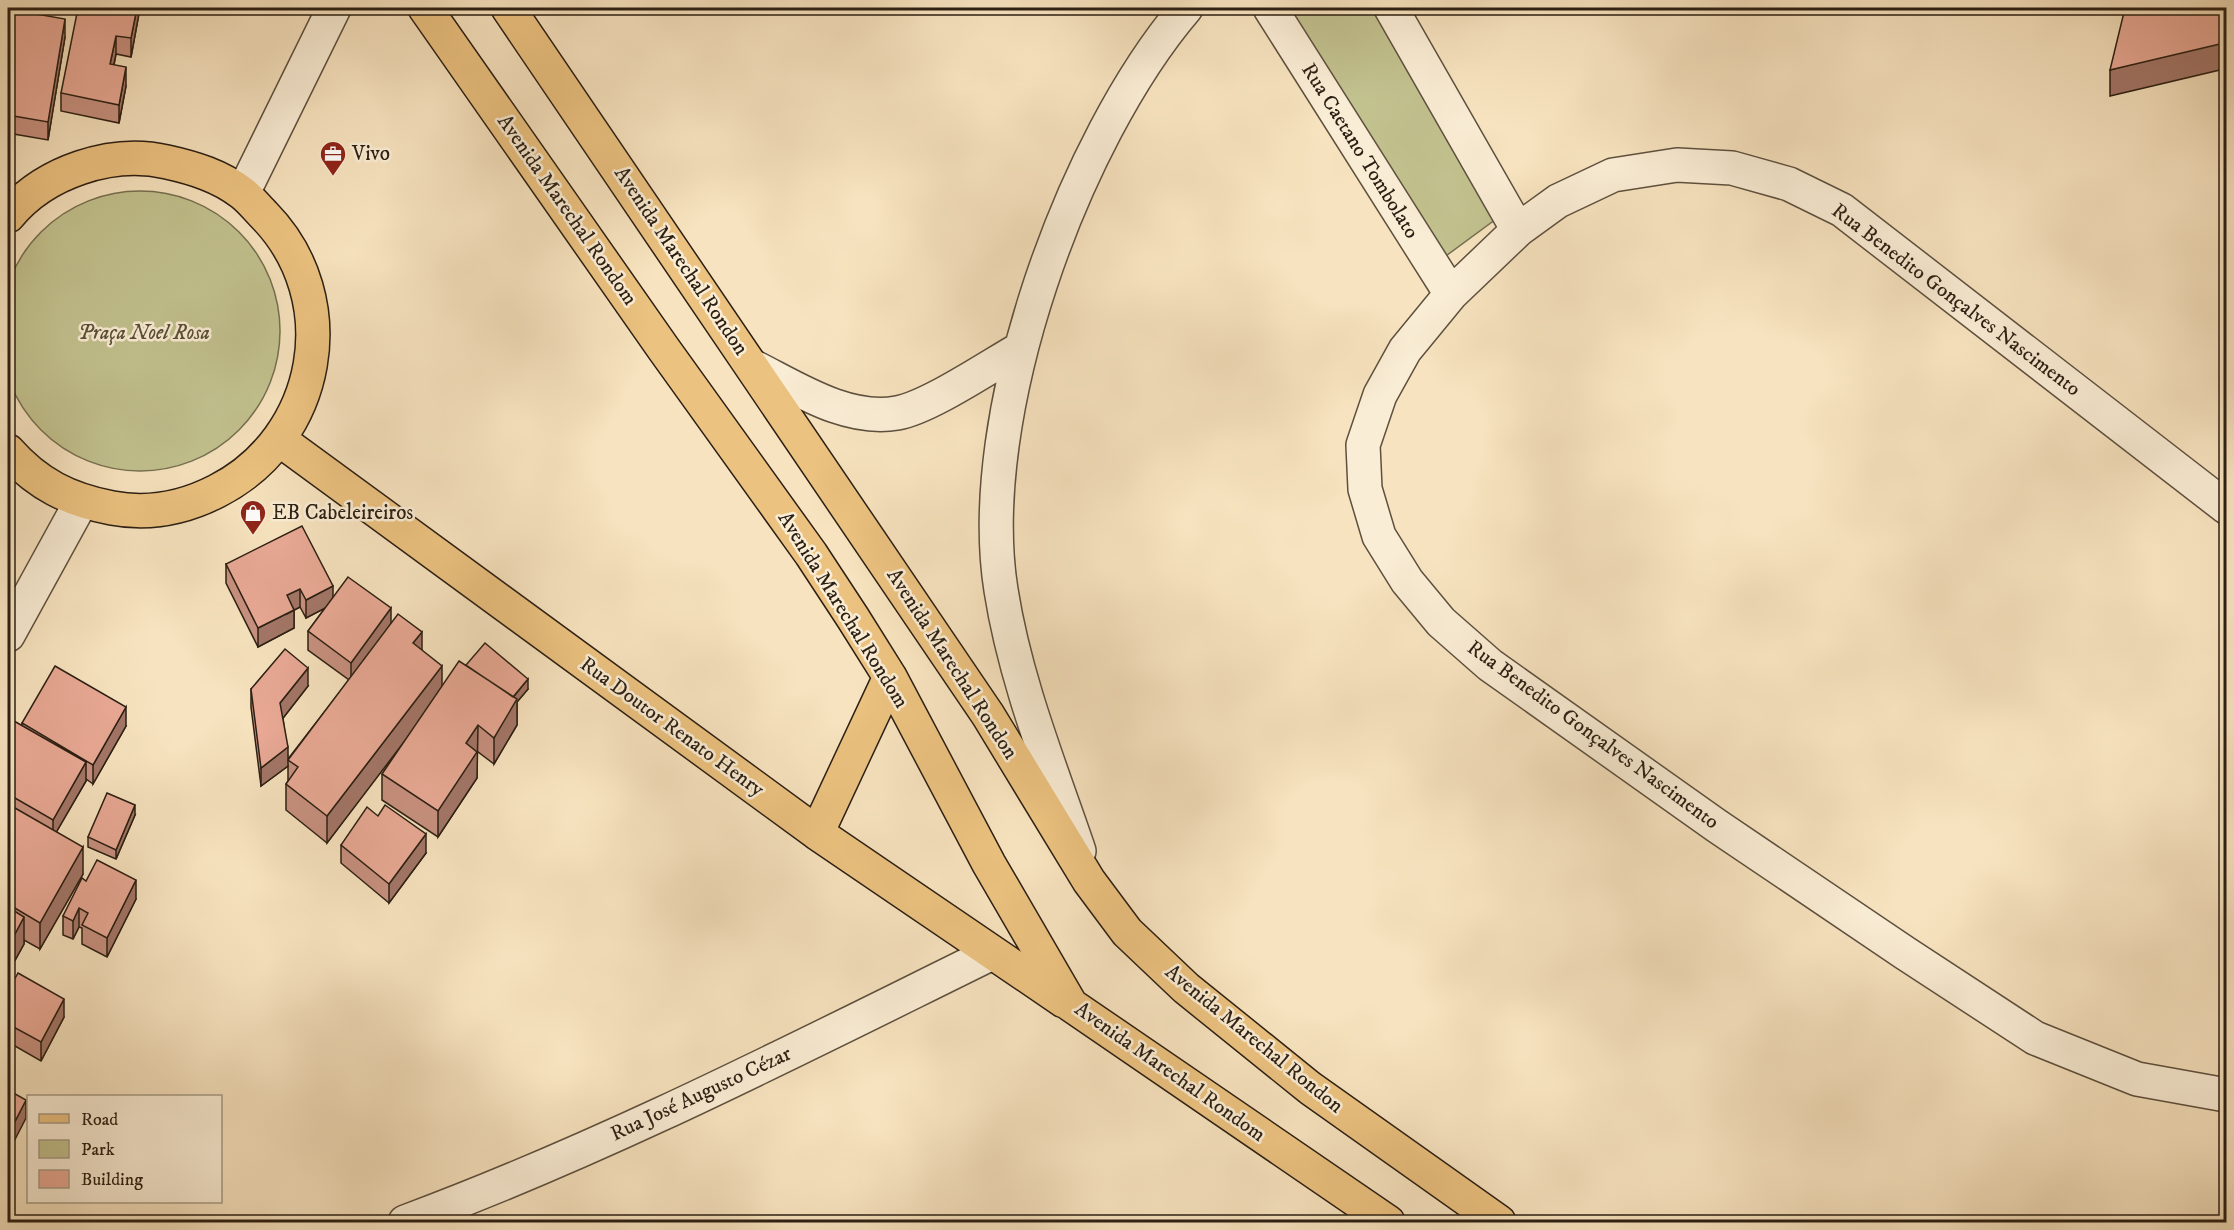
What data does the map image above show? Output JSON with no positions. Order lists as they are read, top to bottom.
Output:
{
  "streets": {
    "main road": ["Avenida Marechal Rondom", "Avenida Marechal Rondon", "Rua Doutor Renato Henry"],
    "street": ["Rua Caetano Tombolato", "Rua Benedito Gonçalves Nascimento", "Rua José Augusto Cézar"]
  },
  "crossings": [
    ["Rua Caetano Tombolato", "Rua Benedito Gonçalves Nascimento"],
    ["Avenida Marechal Rondom", "Rua Doutor Renato Henry"],
    ["Rua Doutor Renato Henry", "Rua José Augusto Cézar"]
  ],
  "parks": ["Praça Noel Rosa"],
  "places": {
    "office": ["Vivo"],
    "shop": ["EB Cabeleireiros"]
  },
  "legend": ["Road", "Park", "Building"]
}
